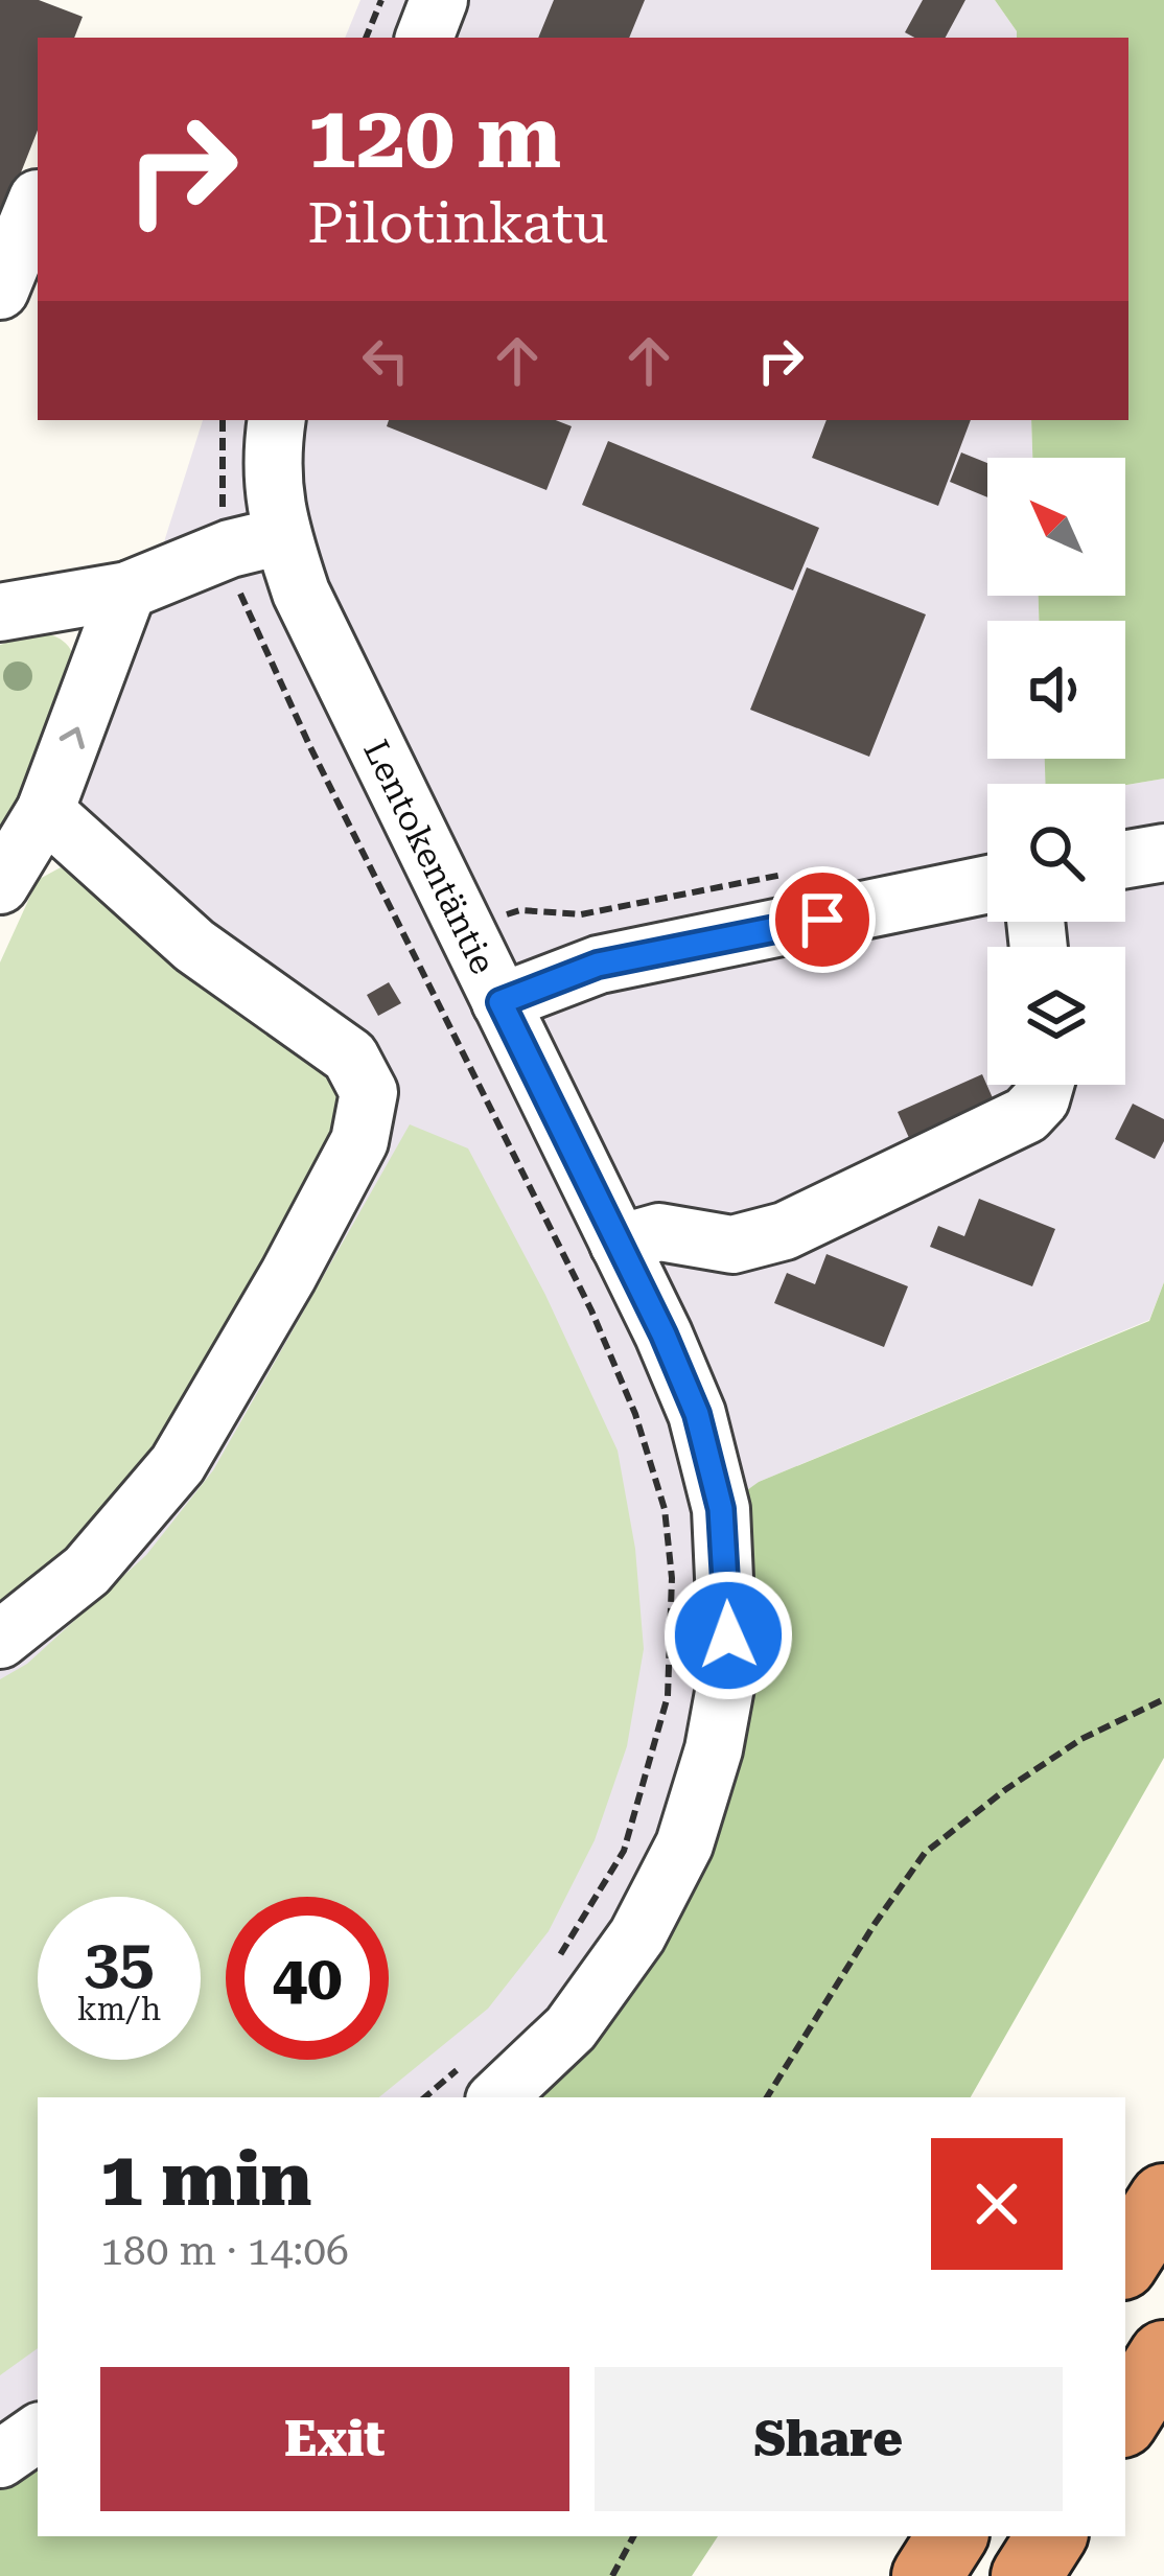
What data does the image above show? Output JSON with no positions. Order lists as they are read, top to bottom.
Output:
{
  "streets": {
    "street": ["Lentokentäntie"]
  },
  "north": "top left",
  "page": {
    "turn": ["120 m", "Pilotinkatu"],
    "speed": "35 km/h",
    "limit": "40",
    "heading": ["1 min", "180 m · 14:06"],
    "buttons": ["Exit", "Share"]
  }
}
